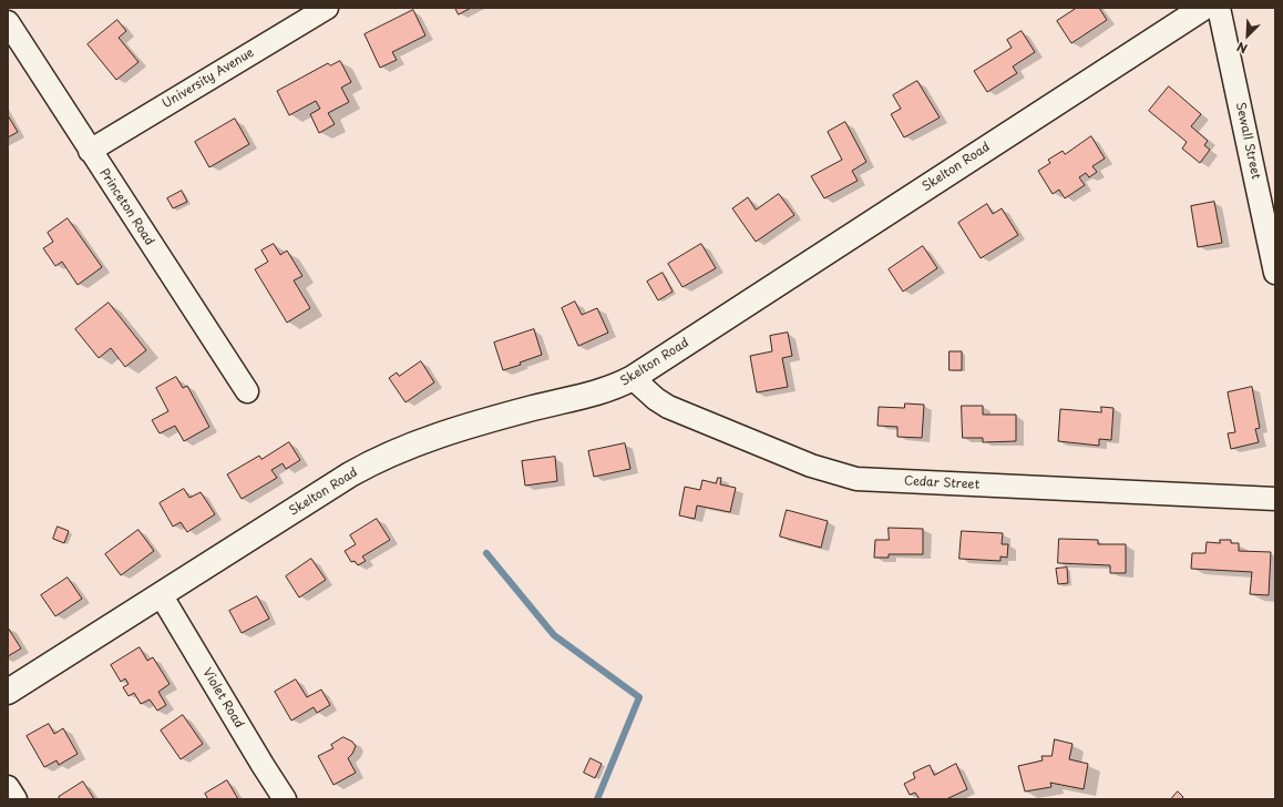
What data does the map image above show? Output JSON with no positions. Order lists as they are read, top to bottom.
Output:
{
  "streets": {
    "street": [
      "University Avenue",
      "Sewall Street",
      "Skelton Road",
      "Princeton Road",
      "Cedar Street",
      "Violet Road"
    ]
  },
  "crossings": [
    ["University Avenue", "Princeton Road"],
    ["Skelton Road", "Cedar Street"],
    ["Skelton Road", "Violet Road"]
  ],
  "north": "bottom left"
}
